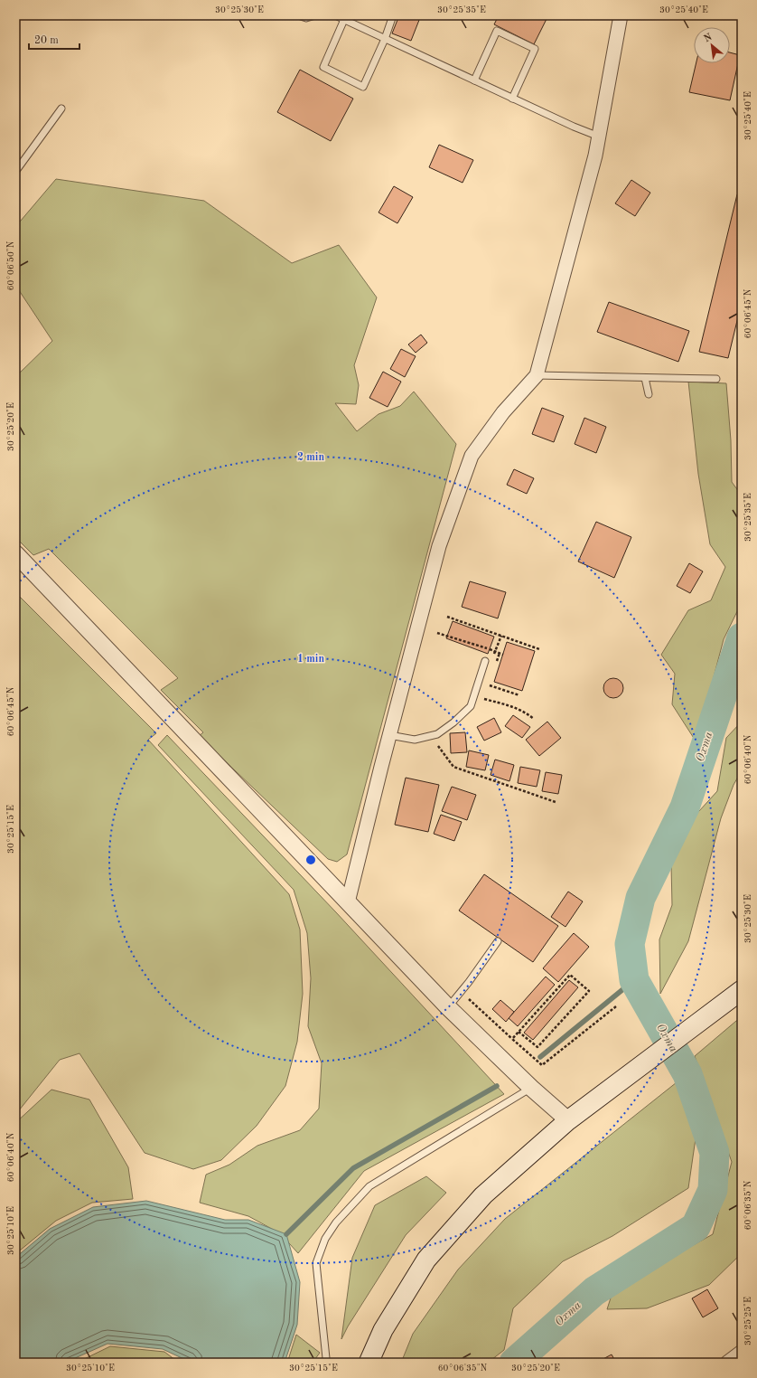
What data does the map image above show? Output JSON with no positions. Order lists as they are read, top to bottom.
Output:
{
  "water": ["Охта"],
  "scale_bar": "20 m",
  "north": "top left",
  "coordinates": [
    "30°25'30\"E",
    "30°25'35\"E",
    "30°25'40\"E",
    "60°06'50\"N",
    "60°06'45\"N",
    "30°25'20\"E",
    "60°06'40\"N",
    "30°25'15\"E",
    "60°06'35\"N",
    "30°25'10\"E",
    "30°25'25\"E"
  ],
  "rings": ["2 min", "1 min"]
}
